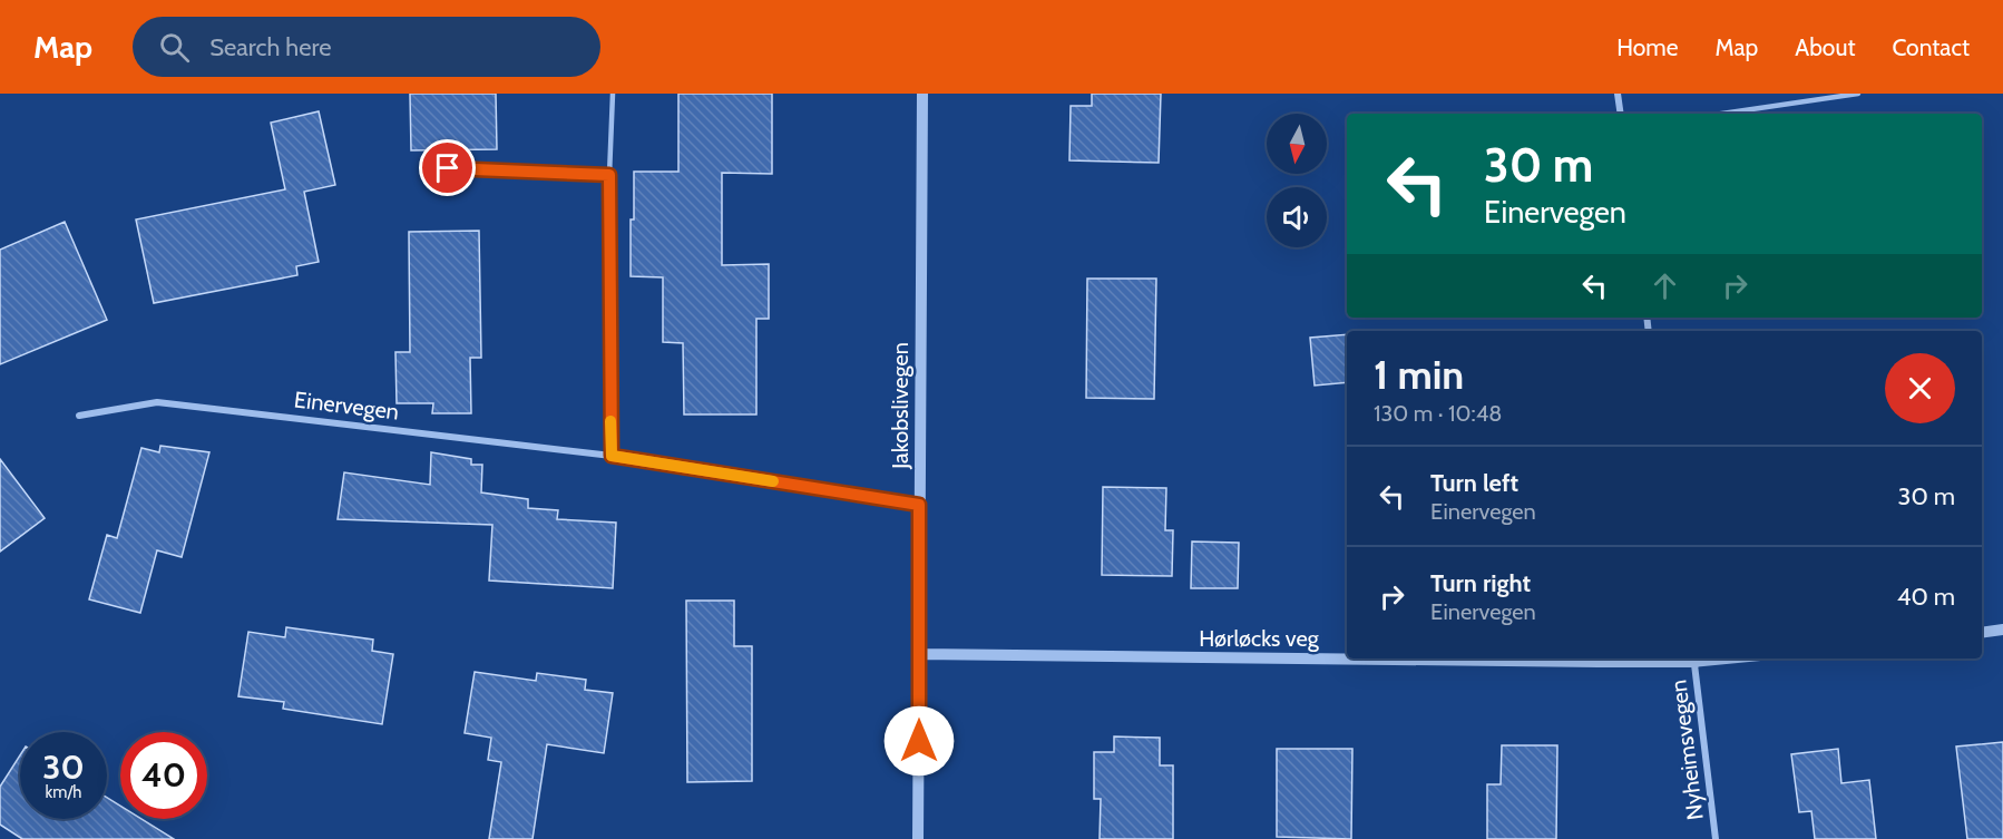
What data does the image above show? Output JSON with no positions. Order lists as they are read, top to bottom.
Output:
{
  "streets": {
    "street": [
      "Einervegen",
      "Jakobslivegen",
      "Hørløcks veg",
      "Nyheimsvegen"
    ]
  },
  "crossings": [
    ["Einervegen", "Jakobslivegen"],
    ["Jakobslivegen", "Hørløcks veg"]
  ],
  "north": "bottom",
  "page": {
    "header": "Map",
    "search": "Search here",
    "nav": [
      "Home",
      "Map",
      "About",
      "Contact"
    ],
    "turn": ["30 m", "Einervegen"],
    "heading": ["1 min", "130 m · 10:48"],
    "list": [
      {
        "name": "Turn left",
        "note": "Einervegen",
        "value": "30 m"
      },
      {
        "name": "Turn right",
        "note": "Einervegen",
        "value": "40 m"
      }
    ],
    "speed": "30 km/h",
    "limit": "40"
  }
}
